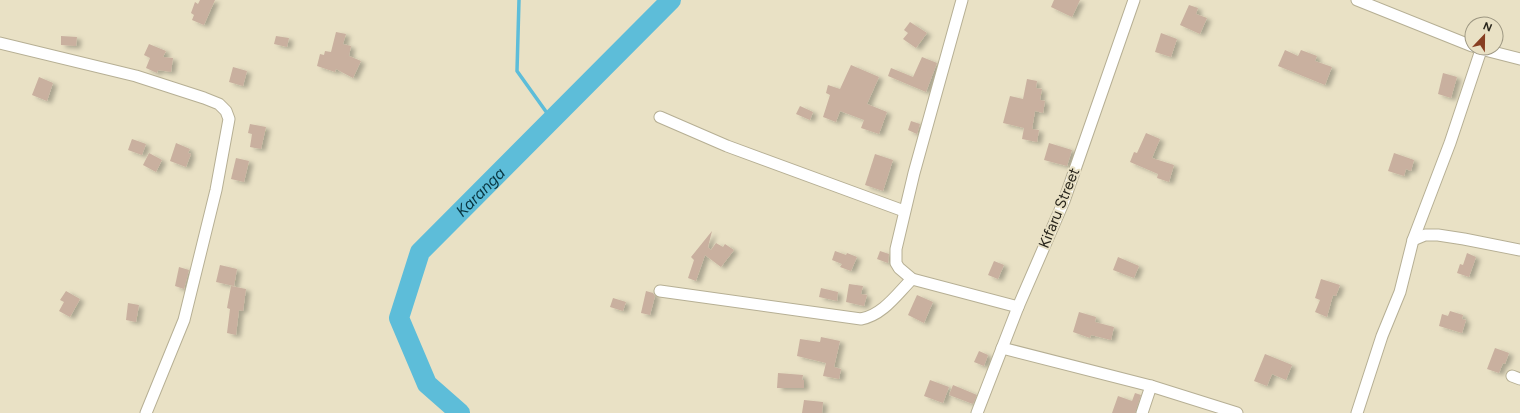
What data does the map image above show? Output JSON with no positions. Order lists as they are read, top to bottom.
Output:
{
  "streets": {
    "street": ["Kifaru Street"]
  },
  "water": ["Karanga"],
  "north": "top"
}
